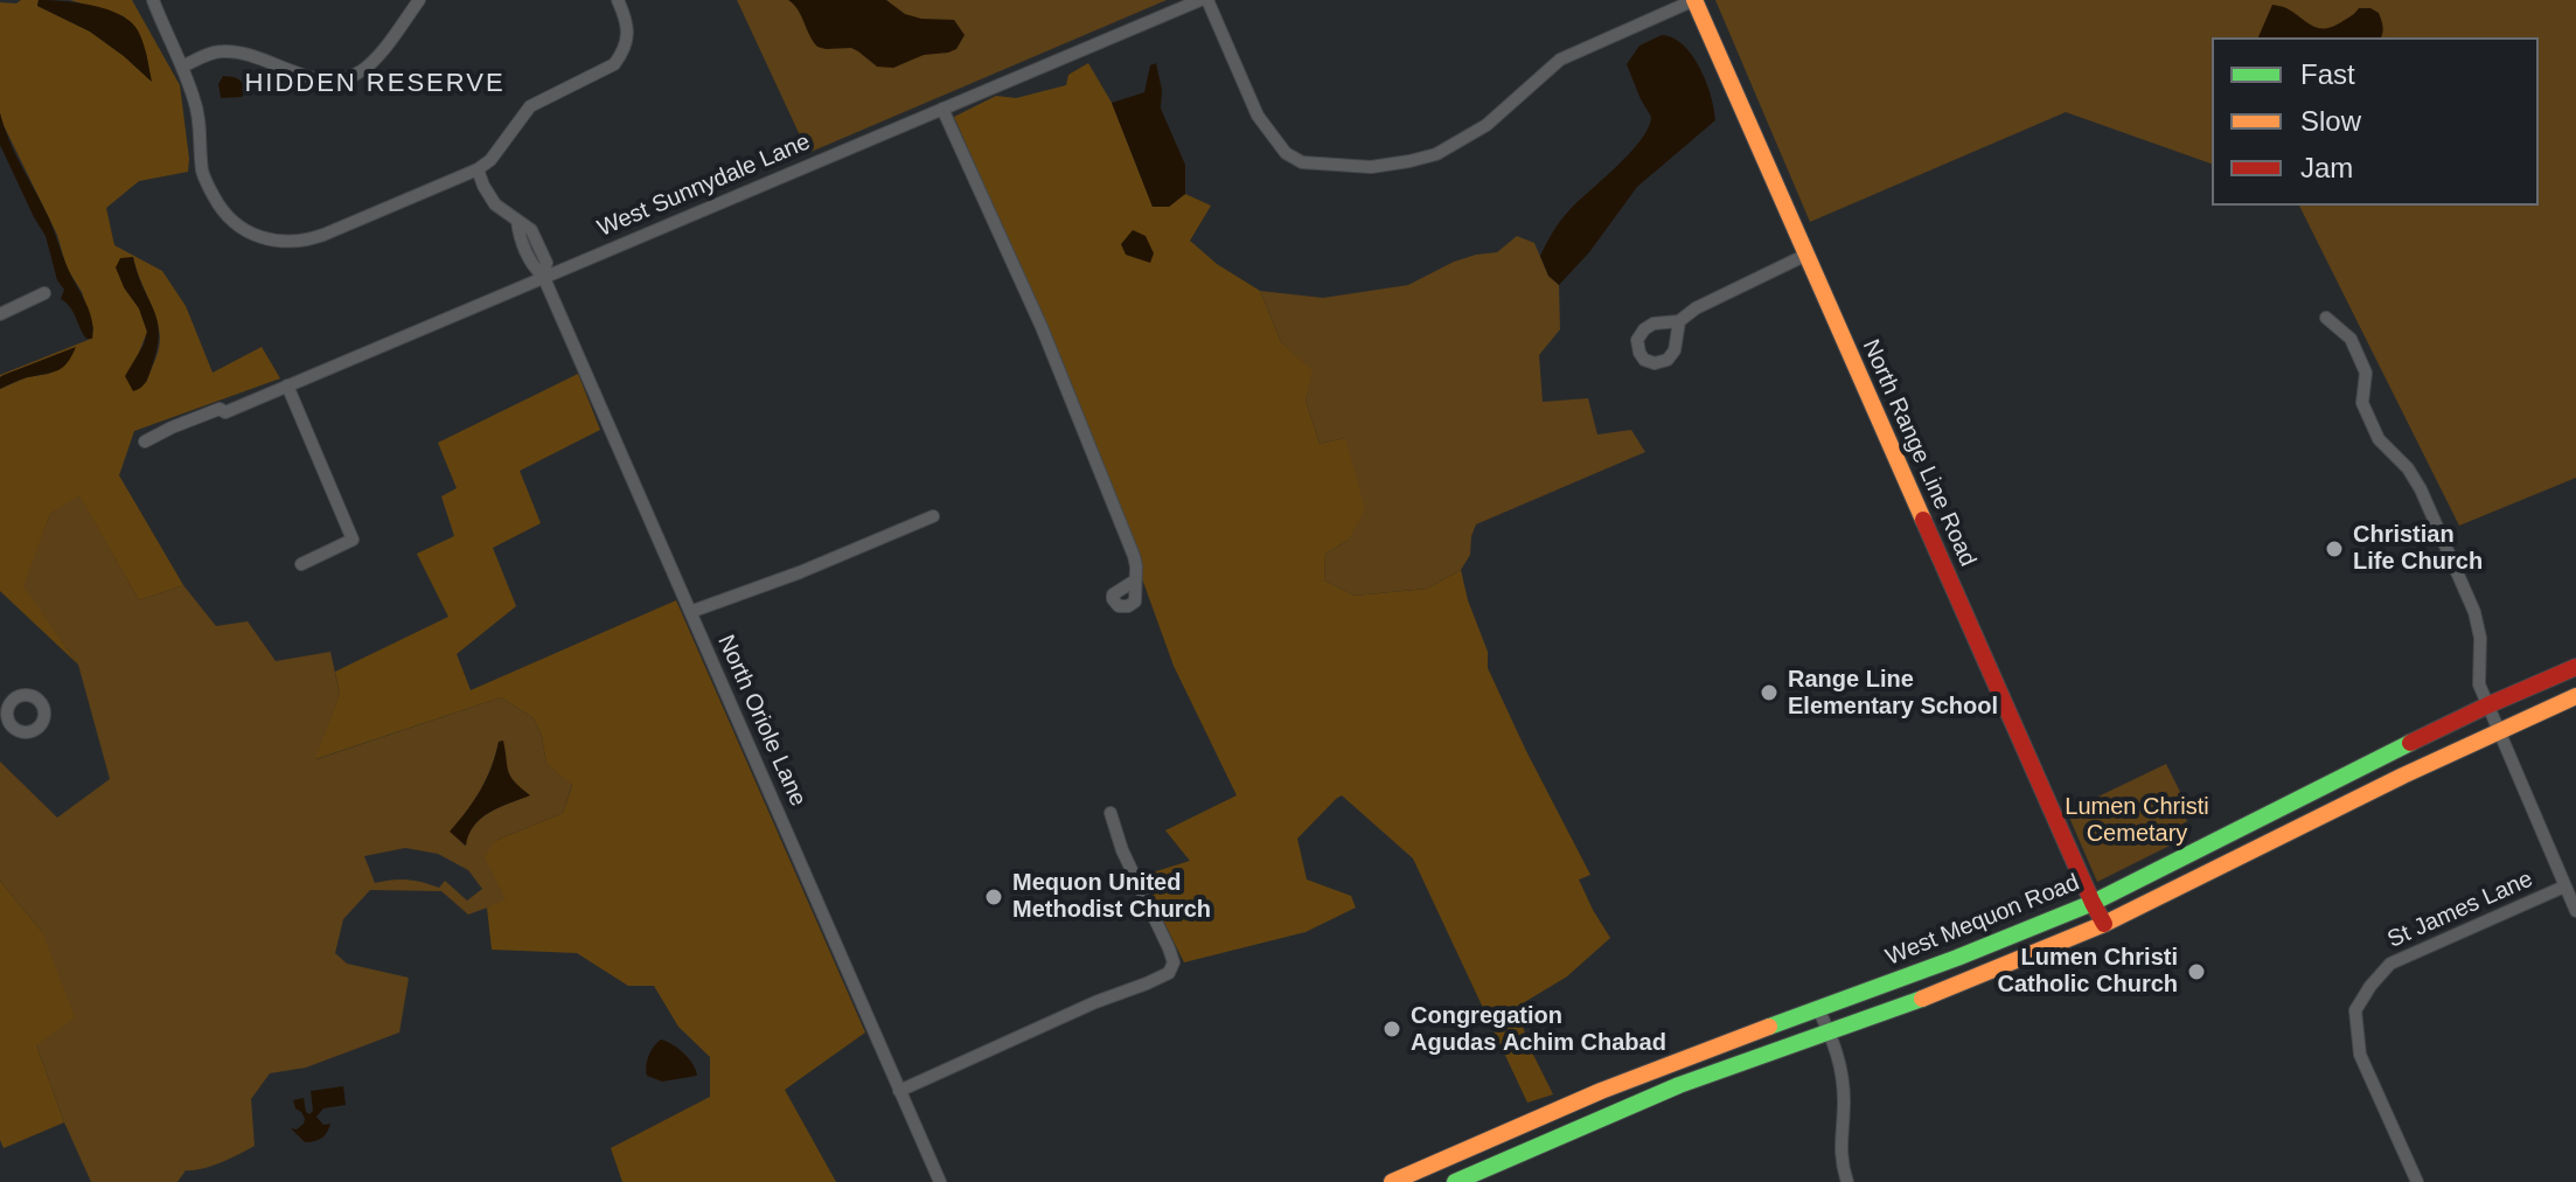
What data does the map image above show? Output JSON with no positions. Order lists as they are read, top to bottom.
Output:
{
  "streets": {
    "main road": ["North Range Line Road", "West Mequon Road"],
    "street": ["West Sunnydale Lane", "North Oriole Lane", "St James Lane"]
  },
  "crossings": [
    ["West Sunnydale Lane", "North Oriole Lane"],
    ["North Range Line Road", "West Mequon Road"]
  ],
  "districts": ["HIDDEN RESERVE"],
  "parks": ["Lumen Christi Cemetary"],
  "places": [
    "Christian Life Church",
    "Range Line Elementary School",
    "Mequon United Methodist Church",
    "Lumen Christi Catholic Church",
    "Congregation Agudas Achim Chabad"
  ],
  "legend": ["Fast", "Slow", "Jam"]
}
